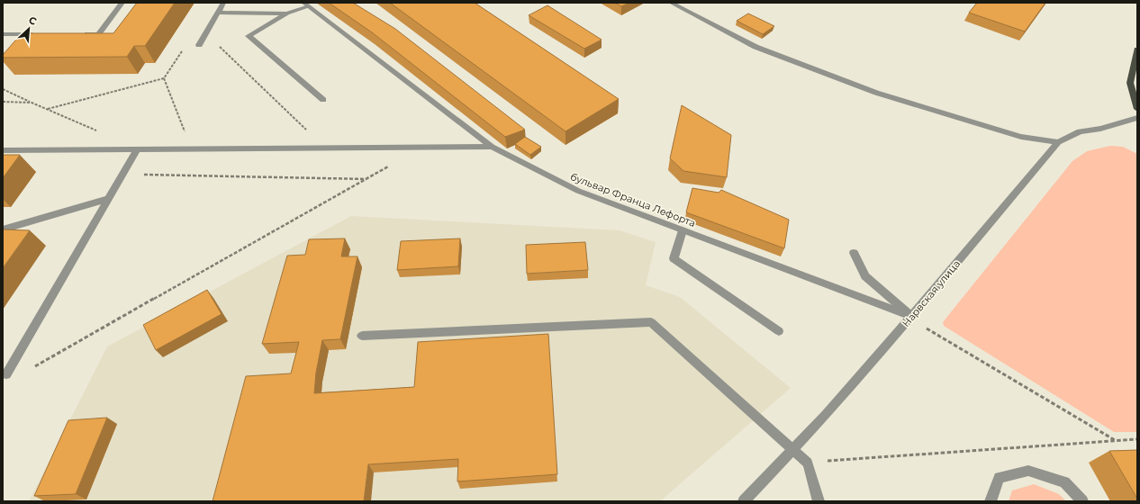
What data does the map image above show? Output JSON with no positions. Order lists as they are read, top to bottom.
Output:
{
  "streets": {
    "street": ["бульвар Франца Лефорта", "Нарвская улица"]
  },
  "crossings": [
    ["бульвар Франца Лефорта", "Нарвская улица"]
  ],
  "north": "top right"
}
